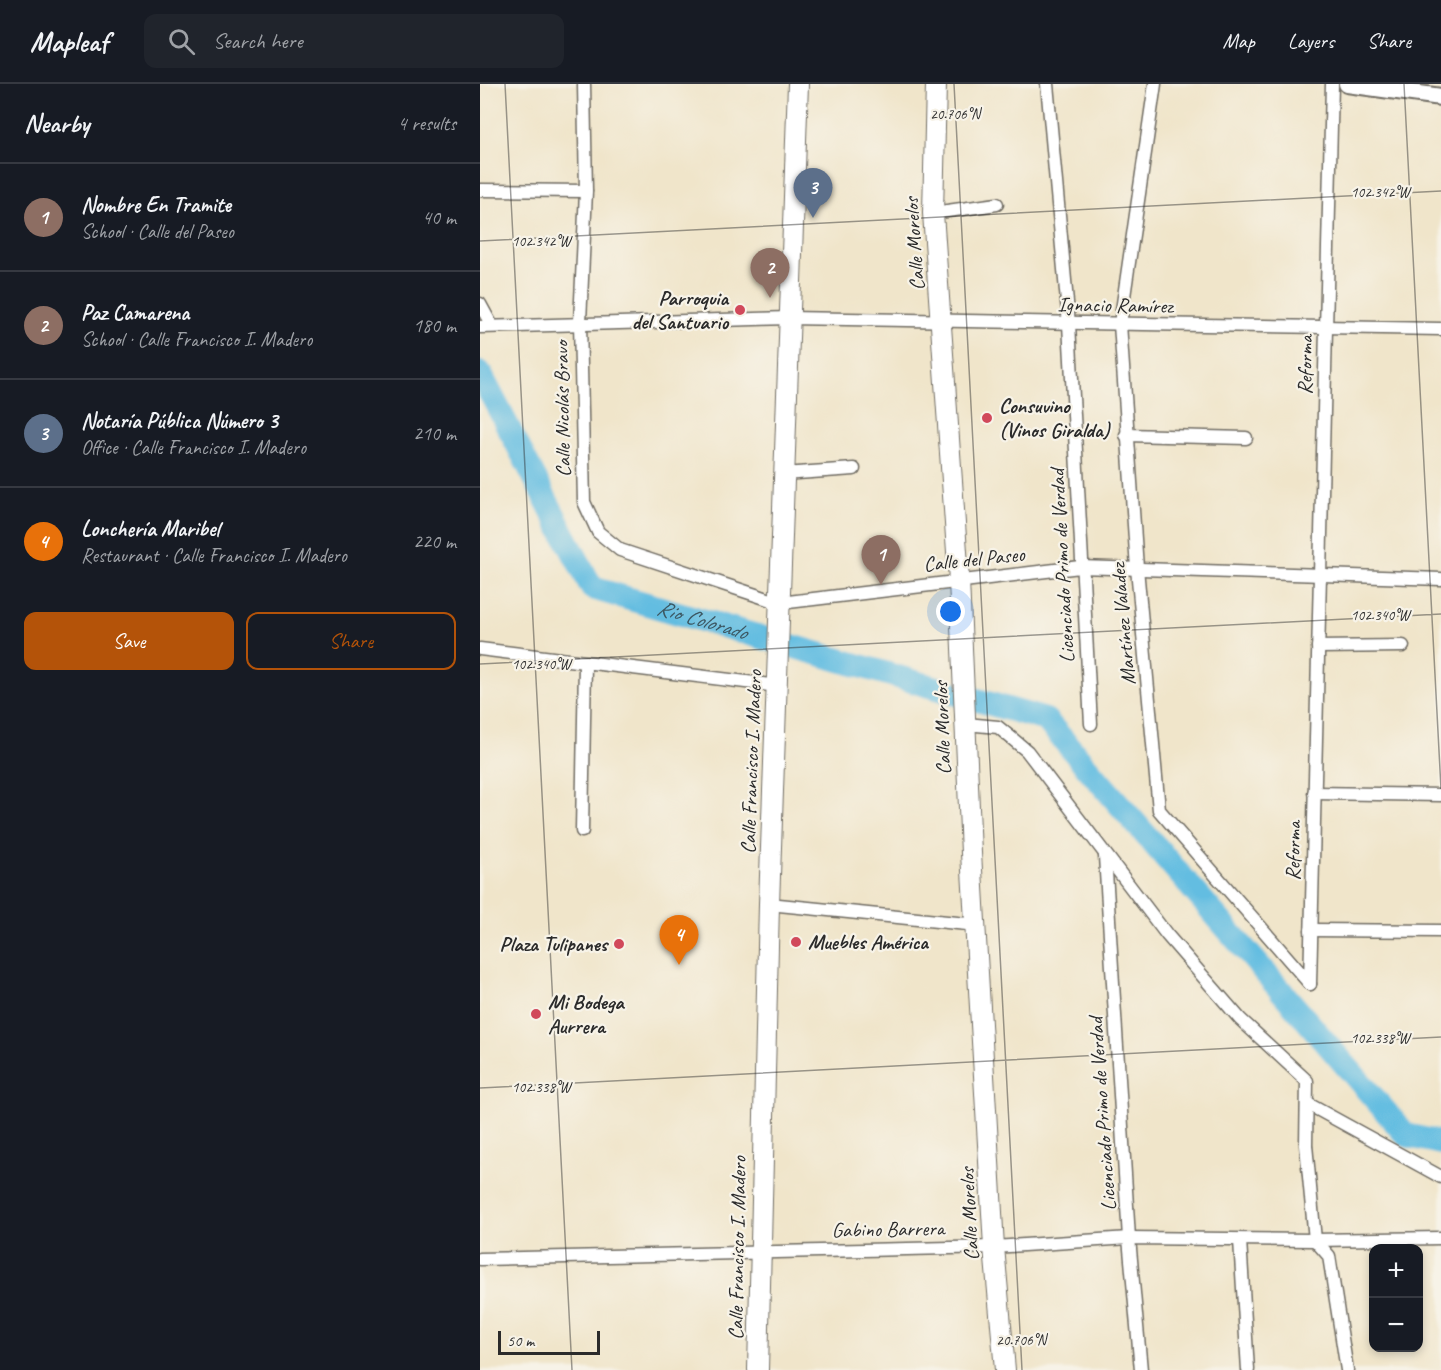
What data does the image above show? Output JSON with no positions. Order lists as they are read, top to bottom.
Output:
{
  "streets": {
    "main road": ["Calle Morelos", "Calle Francisco I. Madero"],
    "street": [
      "Ignacio Ramírez",
      "Reforma",
      "Calle Nicolás Bravo",
      "Calle del Paseo",
      "Licenciado Primo de Verdad",
      "Martínez Valadez",
      "Gabino Barrera"
    ]
  },
  "crossings": [
    ["Calle Morelos", "Ignacio Ramírez"],
    ["Calle Morelos", "Calle del Paseo"],
    ["Calle Morelos", "Gabino Barrera"],
    ["Ignacio Ramírez", "Reforma"],
    ["Ignacio Ramírez", "Calle Nicolás Bravo"],
    ["Ignacio Ramírez", "Licenciado Primo de Verdad"],
    ["Ignacio Ramírez", "Martínez Valadez"],
    ["Ignacio Ramírez", "Calle Francisco I. Madero"],
    ["Reforma", "Calle del Paseo"],
    ["Reforma", "Martínez Valadez"],
    ["Calle Nicolás Bravo", "Calle del Paseo"],
    ["Calle Nicolás Bravo", "Calle Francisco I. Madero"],
    ["Calle del Paseo", "Licenciado Primo de Verdad"],
    ["Calle del Paseo", "Martínez Valadez"],
    ["Calle del Paseo", "Calle Francisco I. Madero"],
    ["Licenciado Primo de Verdad", "Gabino Barrera"],
    ["Calle Francisco I. Madero", "Gabino Barrera"]
  ],
  "water": ["Rio Colorado"],
  "places": [
    "Parroquia del Santuario",
    "Consuvino (Vinos Giralda)",
    "Muebles América",
    "Plaza Tulipanes",
    "Mi Bodega Aurrera"
  ],
  "scale_bar": "50 m",
  "page": {
    "header": "Mapleaf",
    "search": "Search here",
    "nav": ["Map", "Layers", "Share"],
    "heading": ["Nearby", "4 results"],
    "list": [
      {
        "mark": "1",
        "name": "Nombre En Tramite",
        "note": "School · Calle del Paseo",
        "value": "40 m"
      },
      {
        "mark": "2",
        "name": "Paz Camarena",
        "note": "School · Calle Francisco I. Madero",
        "value": "180 m"
      },
      {
        "mark": "3",
        "name": "Notaría Pública Número 3",
        "note": "Office · Calle Francisco I. Madero",
        "value": "210 m"
      },
      {
        "mark": "4",
        "name": "Lonchería Maribel",
        "note": "Restaurant · Calle Francisco I. Madero",
        "value": "220 m"
      }
    ],
    "pins": [
      "3",
      "2",
      "1",
      "4"
    ],
    "buttons": ["Save", "Share"],
    "map_buttons": ["+", "−"],
    "scale": "50 m"
  },
  "coordinates": [
    "20.706°N",
    "102.342°W",
    "102.340°W",
    "102.338°W"
  ]
}
